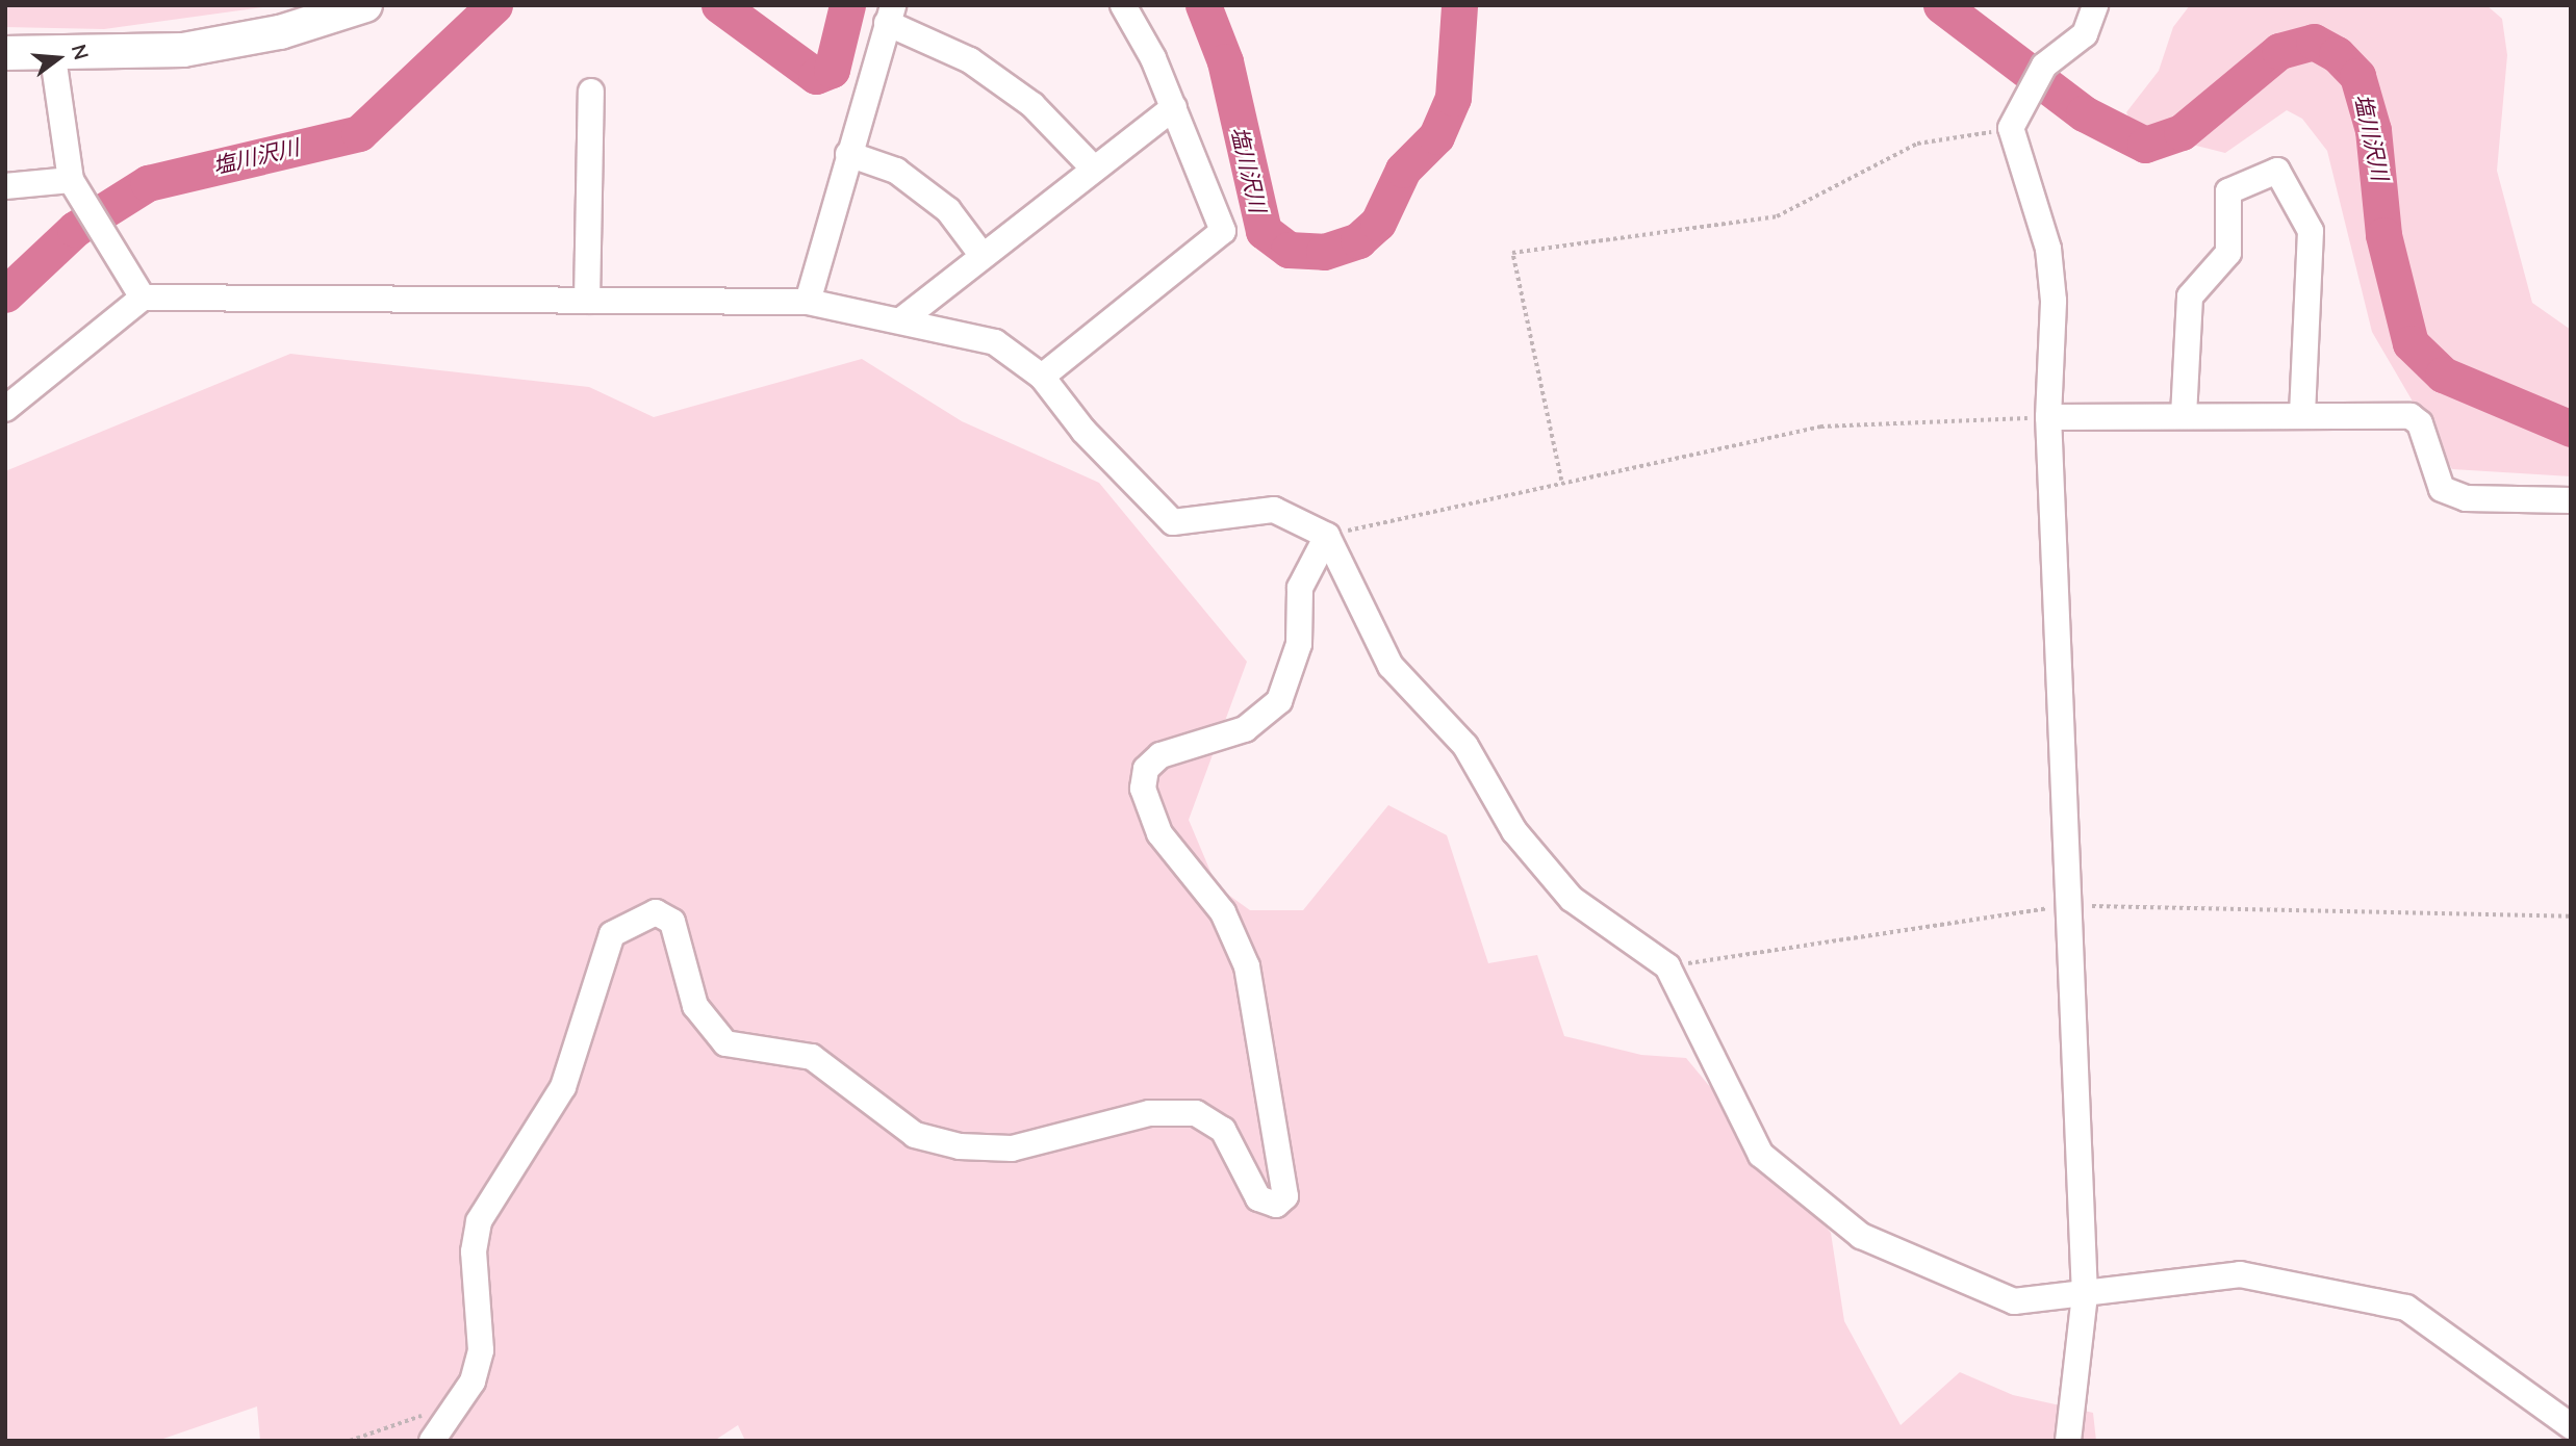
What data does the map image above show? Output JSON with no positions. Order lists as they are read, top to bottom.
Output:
{
  "water": ["塩川沢川"],
  "north": "right"
}
